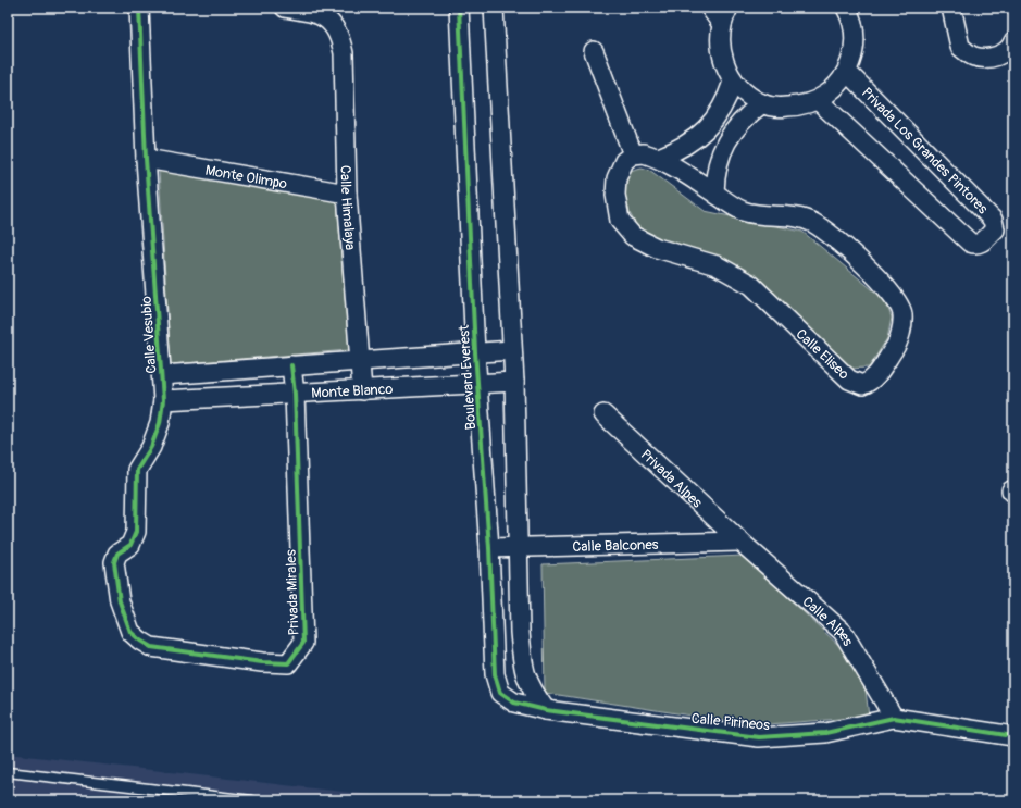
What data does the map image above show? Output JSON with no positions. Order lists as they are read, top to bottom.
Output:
{
  "streets": {
    "street": [
      "Privada Los Grandes Pintores",
      "Monte Olimpo",
      "Calle Himalaya",
      "Calle Vesubio",
      "Calle Eliseo",
      "Boulevard Everest",
      "Monte Blanco",
      "Privada Alpes",
      "Calle Balcones",
      "Privada Mirales",
      "Calle Alpes",
      "Calle Pirineos"
    ]
  },
  "crossings": [
    ["Monte Olimpo", "Calle Himalaya"],
    ["Monte Olimpo", "Calle Vesubio"],
    ["Calle Himalaya", "Monte Blanco"],
    ["Calle Vesubio", "Monte Blanco"],
    ["Calle Vesubio", "Privada Mirales"],
    ["Boulevard Everest", "Monte Blanco"],
    ["Boulevard Everest", "Calle Balcones"],
    ["Boulevard Everest", "Calle Pirineos"],
    ["Monte Blanco", "Privada Mirales"],
    ["Privada Alpes", "Calle Balcones"],
    ["Privada Alpes", "Calle Alpes"],
    ["Calle Balcones", "Calle Alpes"],
    ["Calle Alpes", "Calle Pirineos"]
  ]
}
